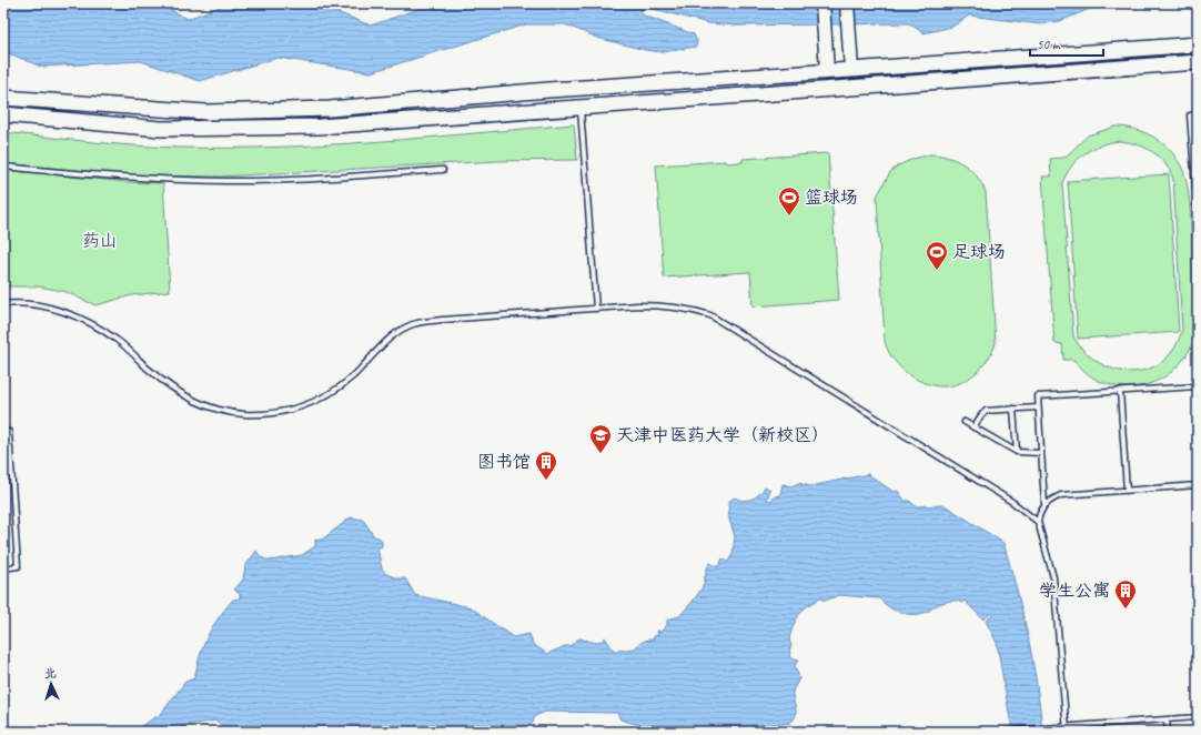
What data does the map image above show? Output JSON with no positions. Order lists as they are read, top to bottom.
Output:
{
  "parks": ["药山"],
  "places": {
    "sports": ["篮球场", "足球场"],
    "school or university": ["天津中医药大学（新校区）"],
    "building": ["图书馆", "学生公寓"]
  },
  "scale_bar": "50 m",
  "north": "top"
}
